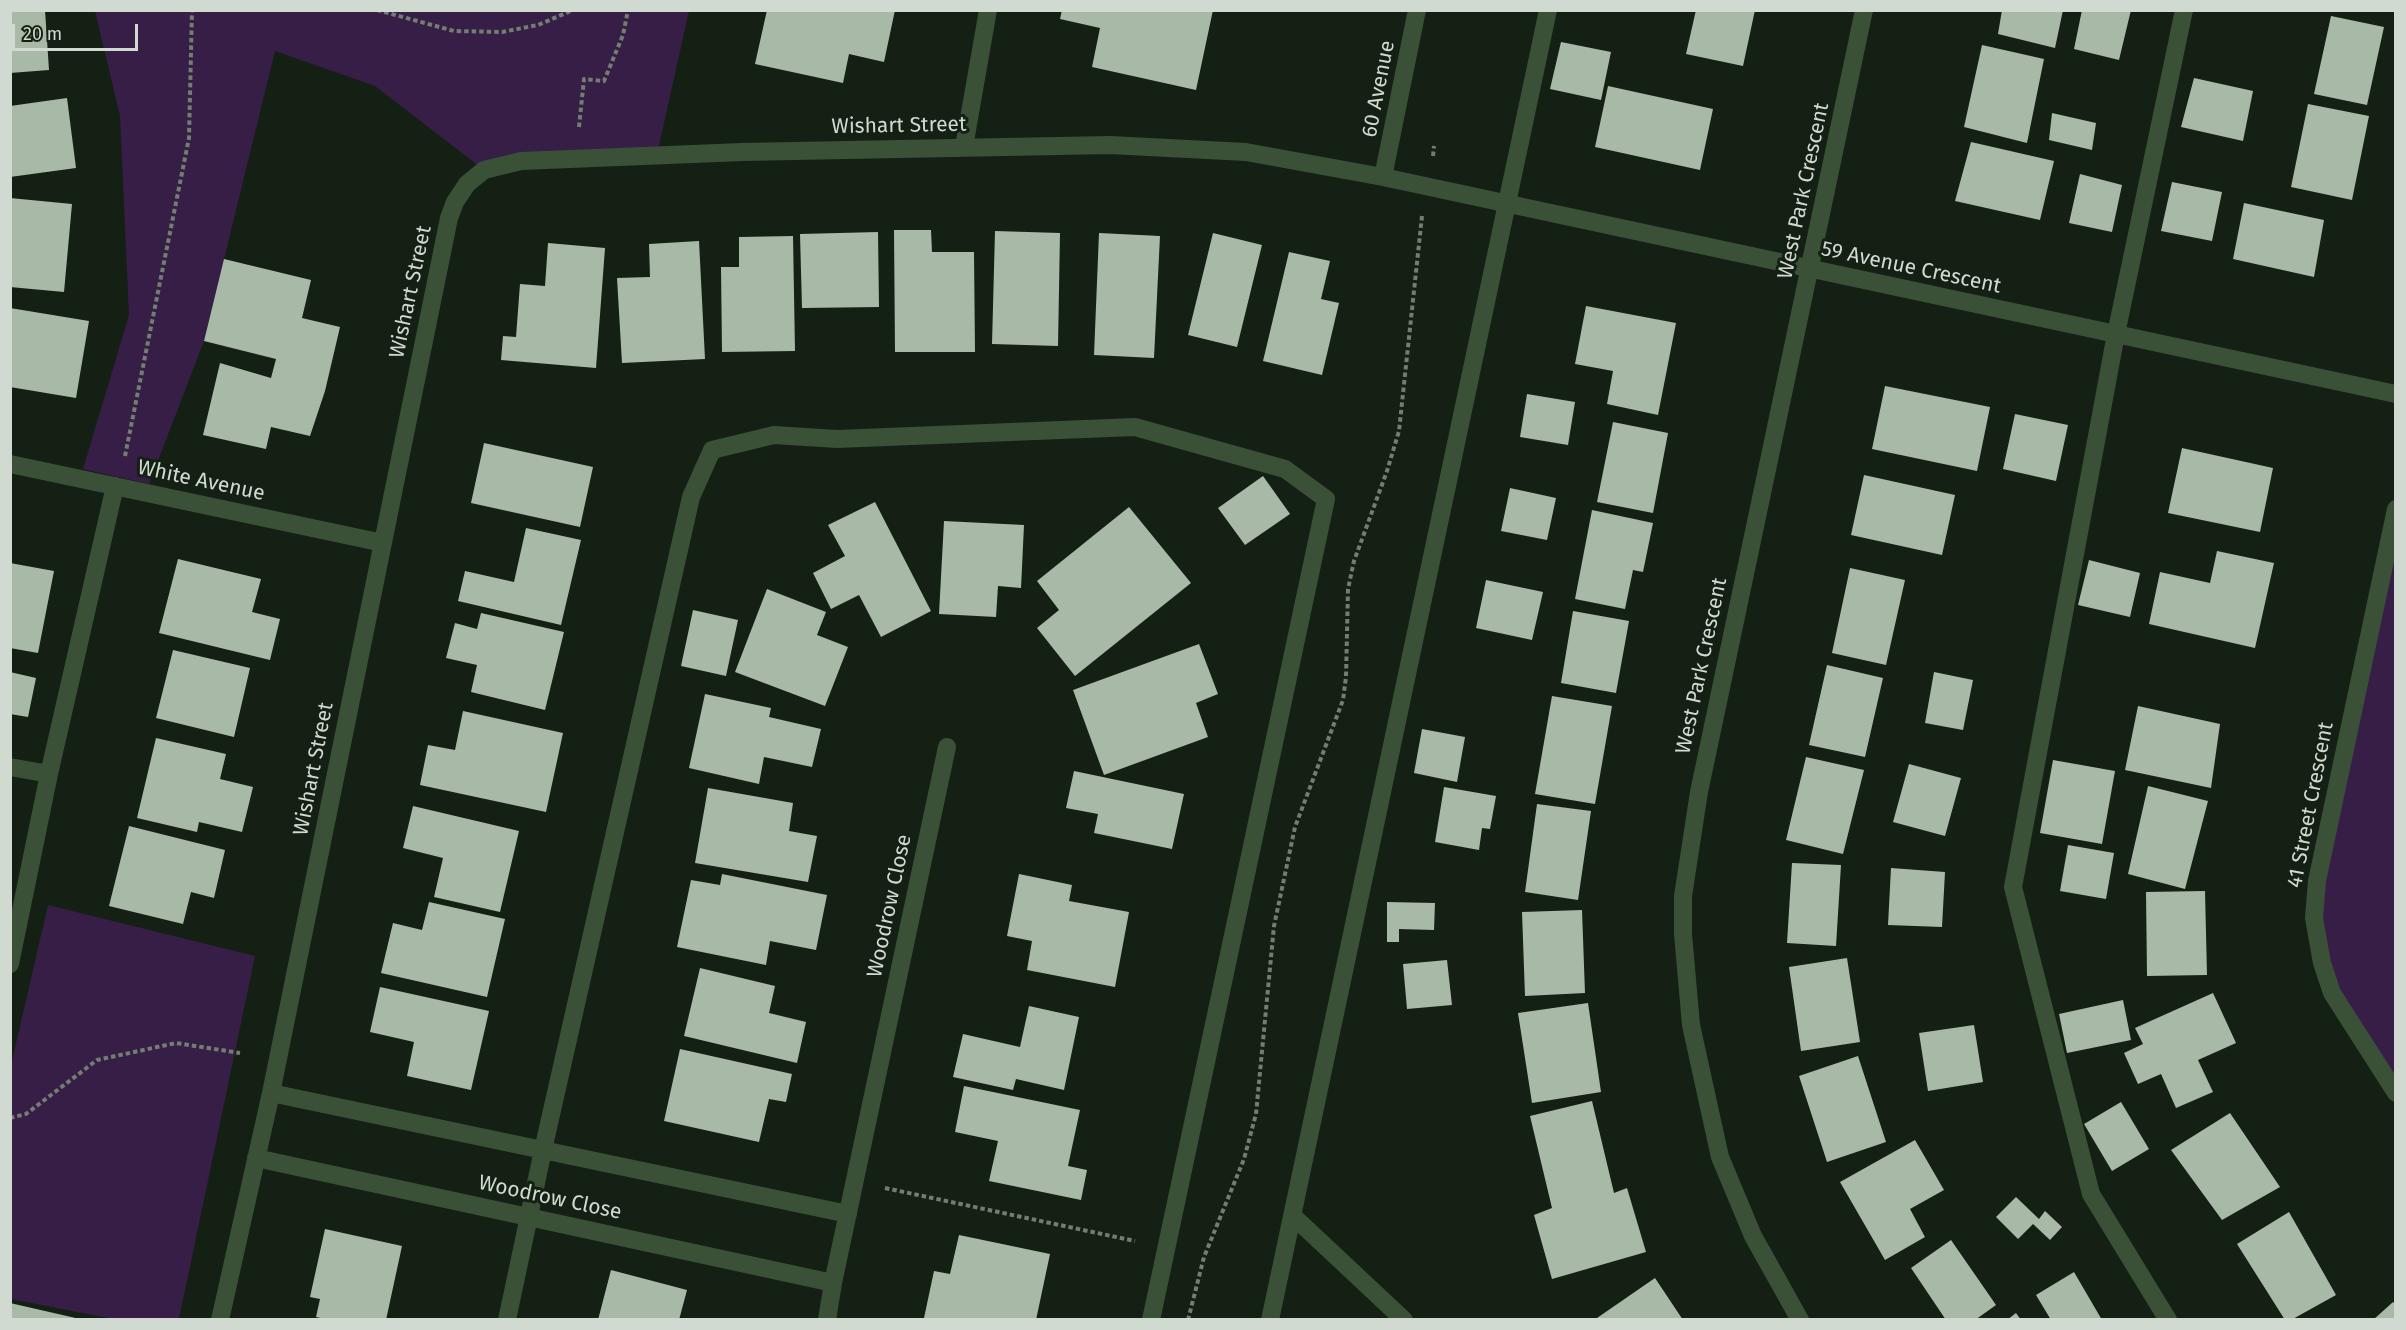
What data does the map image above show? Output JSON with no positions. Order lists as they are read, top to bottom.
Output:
{
  "streets": {
    "street": [
      "60 Avenue",
      "Wishart Street",
      "West Park Crescent",
      "59 Avenue Crescent",
      "White Avenue",
      "41 Street Crescent",
      "Woodrow Close"
    ]
  },
  "crossings": [
    ["60 Avenue", "Wishart Street"],
    ["60 Avenue", "59 Avenue Crescent"],
    ["Wishart Street", "59 Avenue Crescent"],
    ["Wishart Street", "White Avenue"],
    ["Wishart Street", "Woodrow Close"],
    ["West Park Crescent", "59 Avenue Crescent"]
  ],
  "scale_bar": "20 m"
}
